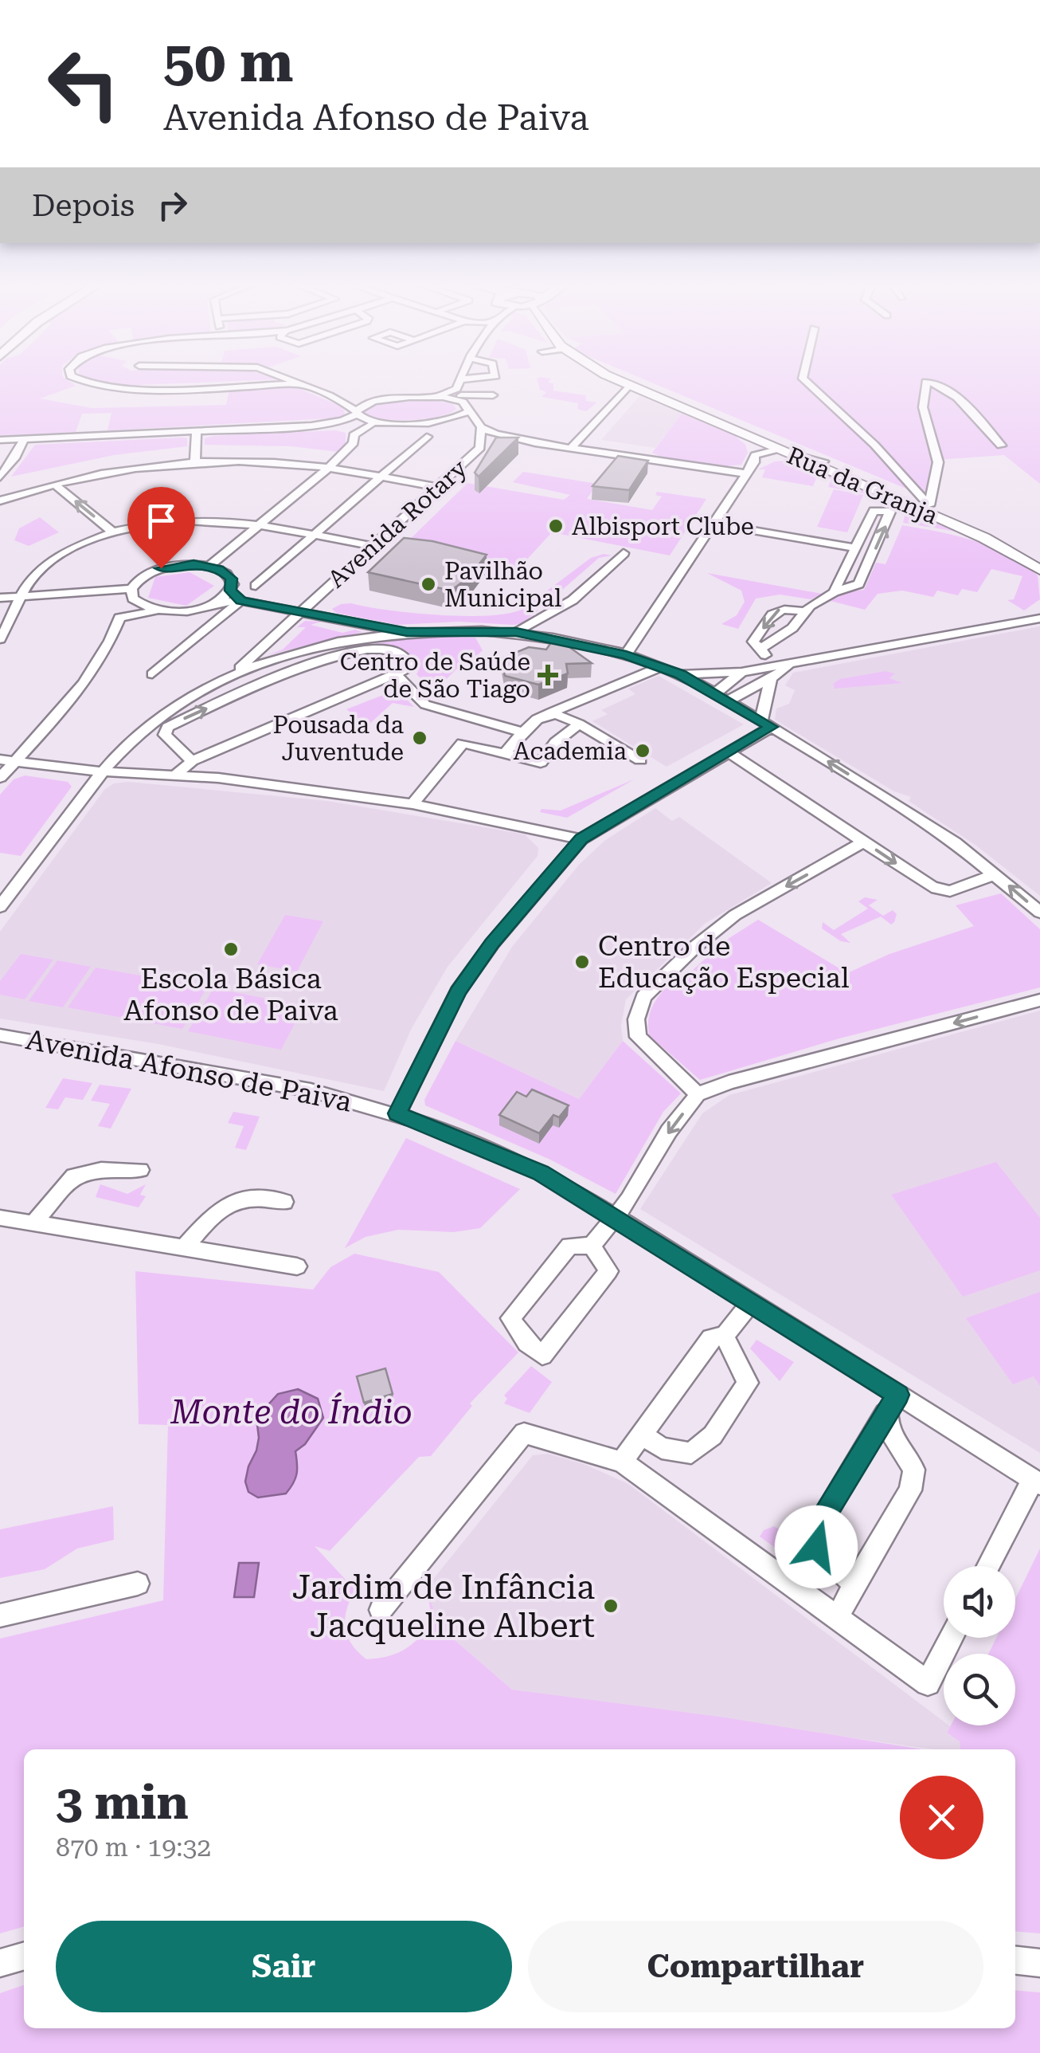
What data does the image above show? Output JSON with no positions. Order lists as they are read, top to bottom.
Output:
{
  "streets": {
    "main road": ["Rua da Granja"],
    "street": ["Avenida Rotary", "Avenida Afonso de Paiva"]
  },
  "parks": ["Monte do Índio"],
  "places": {
    "other": [
      "Albisport Clube",
      "Pavilhão Municipal",
      "Pousada da Juventude",
      "Academia",
      "Escola Básica Afonso de Paiva",
      "Centro de Educação Especial",
      "Jardim de Infância Jacqueline Albert"
    ],
    "health": ["Centro de Saúde de São Tiago"]
  },
  "page": {
    "turn": ["50 m", "Avenida Afonso de Paiva"],
    "then": "Depois",
    "heading": ["3 min", "870 m · 19:32"],
    "buttons": ["Sair", "Compartilhar"]
  }
}
